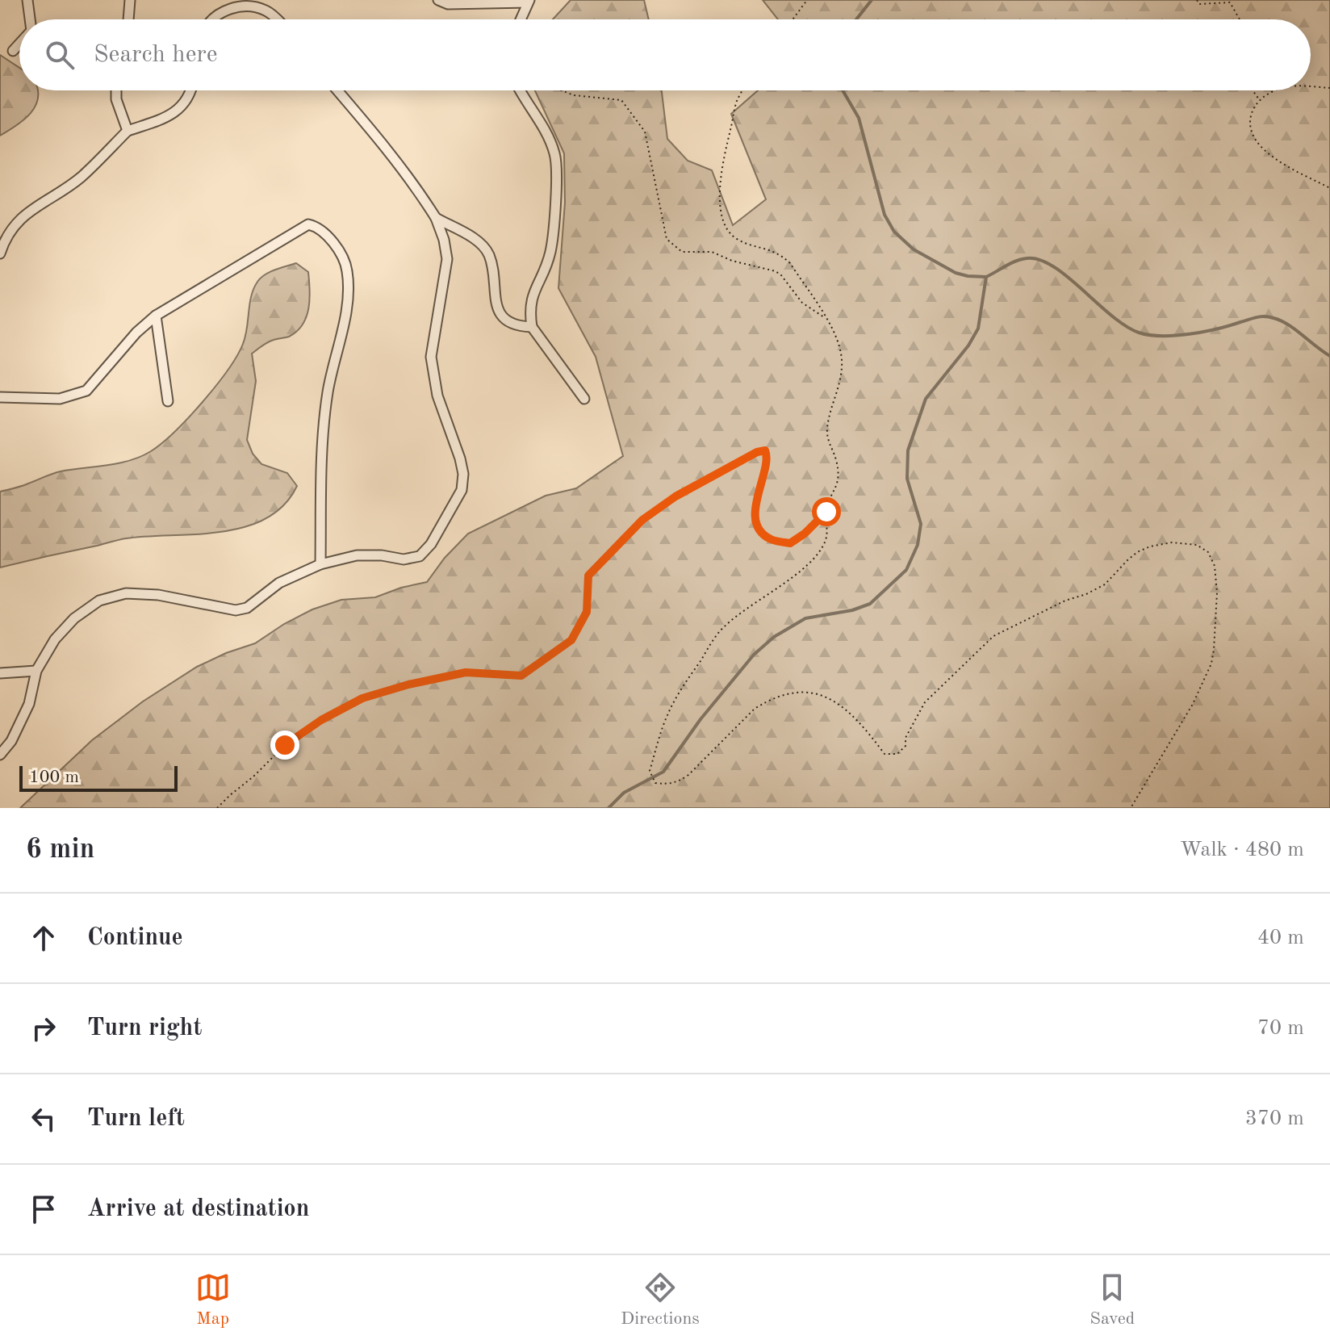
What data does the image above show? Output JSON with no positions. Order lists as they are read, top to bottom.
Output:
{
  "scale_bar": "100 m",
  "page": {
    "search": "Search here",
    "scale": "100 m",
    "heading": ["6 min", "Walk · 480 m"],
    "list": [
      ["Continue", "40 m"],
      ["Turn right", "70 m"],
      ["Turn left", "370 m"],
      "Arrive at destination"
    ],
    "nav": ["Map", "Directions", "Saved"]
  }
}
